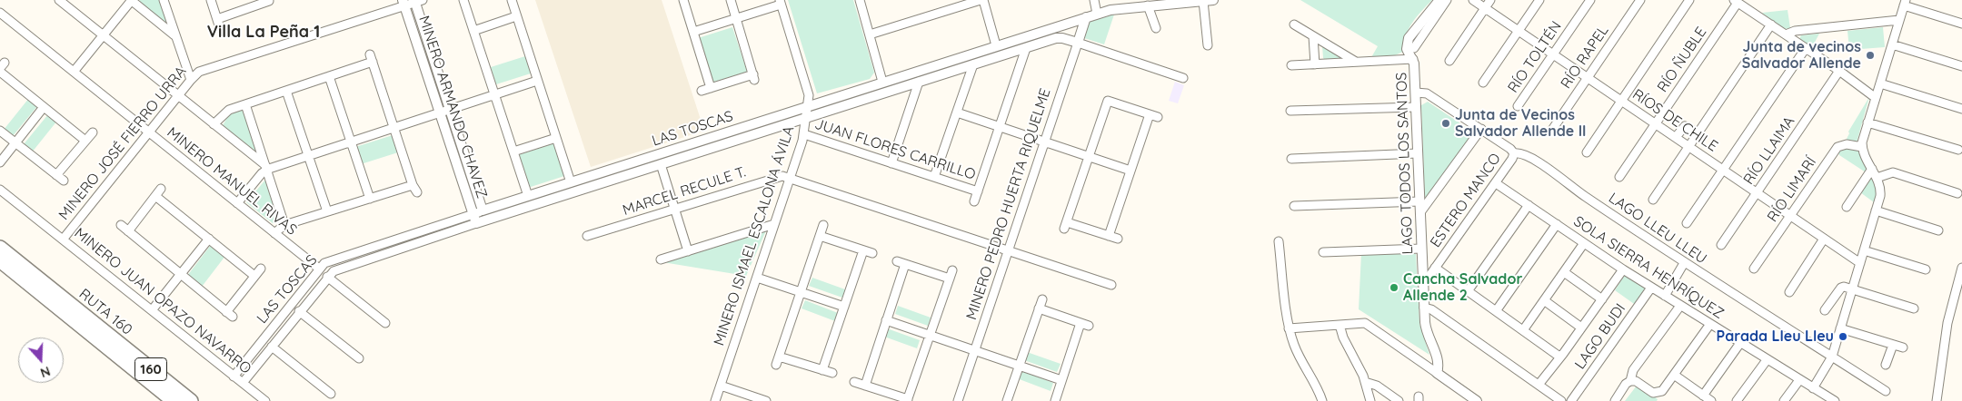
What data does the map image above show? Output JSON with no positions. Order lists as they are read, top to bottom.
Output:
{
  "streets": {
    "highway": ["RUTA 160", "160"],
    "street": [
      "RÍO TOLTÉN",
      "RÍO RAPEL",
      "RÍO ÑUBLE",
      "MINERO ARMANDO CHAVEZ",
      "RÍOS DE CHILE",
      "LAS TOSCAS",
      "MINERO JOSÉ FIERRO URRA",
      "JUAN FLORES CARRILLO",
      "RÍO LLAIMA",
      "LAGO TODOS LOS SANTOS",
      "MINERO MANUEL RIVAS",
      "RÍO LIMARÍ",
      "MARCEL RECULE T.",
      "ESTERO MANCO",
      "MINERO PEDRO HUERTA RIQUELME",
      "LAGO LLEU LLEU",
      "MINERO ISMAEL ESCALONA ÁVILA",
      "SOLA SIERRA HENRÍQUEZ",
      "MINERO JUAN OPAZO NAVARRO",
      "LAGO BUDI"
    ]
  },
  "crossings": [
    ["RÍO TOLTÉN", "RÍOS DE CHILE"],
    ["RÍO RAPEL", "RÍOS DE CHILE"],
    ["RÍO ÑUBLE", "RÍOS DE CHILE"],
    ["MINERO ARMANDO CHAVEZ", "LAS TOSCAS"],
    ["MINERO ARMANDO CHAVEZ", "MINERO JOSÉ FIERRO URRA"],
    ["RÍOS DE CHILE", "RÍO LLAIMA"],
    ["RÍOS DE CHILE", "RÍO LIMARÍ"],
    ["LAS TOSCAS", "MINERO MANUEL RIVAS"],
    ["LAS TOSCAS", "MINERO PEDRO HUERTA RIQUELME"],
    ["LAS TOSCAS", "MINERO ISMAEL ESCALONA ÁVILA"],
    ["LAS TOSCAS", "MINERO JUAN OPAZO NAVARRO"],
    ["MINERO JOSÉ FIERRO URRA", "MINERO MANUEL RIVAS"],
    ["MINERO JOSÉ FIERRO URRA", "MINERO JUAN OPAZO NAVARRO"],
    ["JUAN FLORES CARRILLO", "MINERO ISMAEL ESCALONA ÁVILA"],
    ["LAGO TODOS LOS SANTOS", "ESTERO MANCO"],
    ["LAGO TODOS LOS SANTOS", "LAGO LLEU LLEU"],
    ["MARCEL RECULE T.", "MINERO ISMAEL ESCALONA ÁVILA"],
    ["ESTERO MANCO", "LAGO LLEU LLEU"],
    ["ESTERO MANCO", "SOLA SIERRA HENRÍQUEZ"],
    ["SOLA SIERRA HENRÍQUEZ", "LAGO BUDI"]
  ],
  "districts": ["Villa La Peña 1"],
  "places": [
    "Junta de vecinos Salvador Allende",
    "Junta de Vecinos Salvador Allende II",
    "Cancha Salvador Allende 2",
    "Parada Lleu Lleu"
  ],
  "north": "bottom"
}
